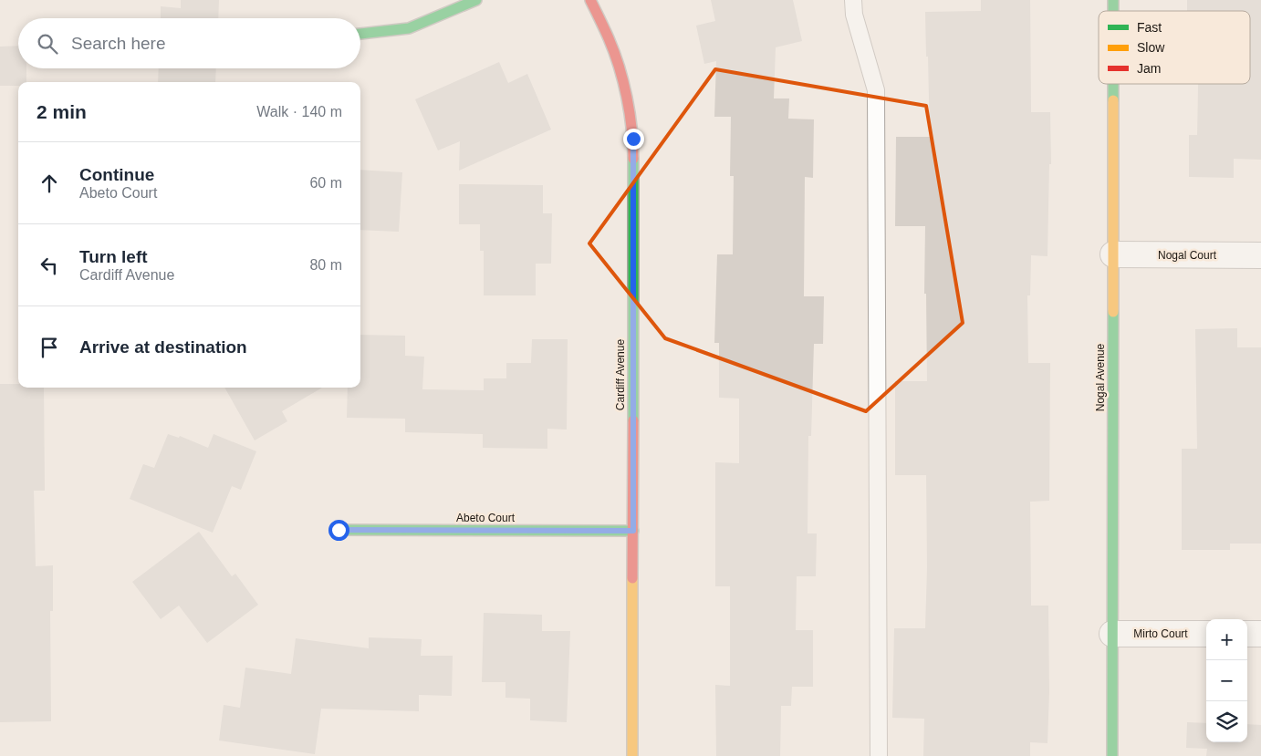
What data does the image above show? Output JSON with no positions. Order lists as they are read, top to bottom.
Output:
{
  "streets": {
    "street": [
      "Nogal Court",
      "Cardiff Avenue",
      "Nogal Avenue",
      "Abeto Court",
      "Mirto Court"
    ]
  },
  "crossings": [
    ["Nogal Court", "Nogal Avenue"],
    ["Cardiff Avenue", "Abeto Court"],
    ["Nogal Avenue", "Mirto Court"]
  ],
  "legend": ["Fast", "Slow", "Jam"],
  "page": {
    "search": "Search here",
    "heading": ["2 min", "Walk · 140 m"],
    "list": [
      ["Continue", "Abeto Court", "60 m"],
      ["Turn left", "Cardiff Avenue", "80 m"],
      "Arrive at destination"
    ],
    "map_buttons": ["+", "−"]
  }
}
